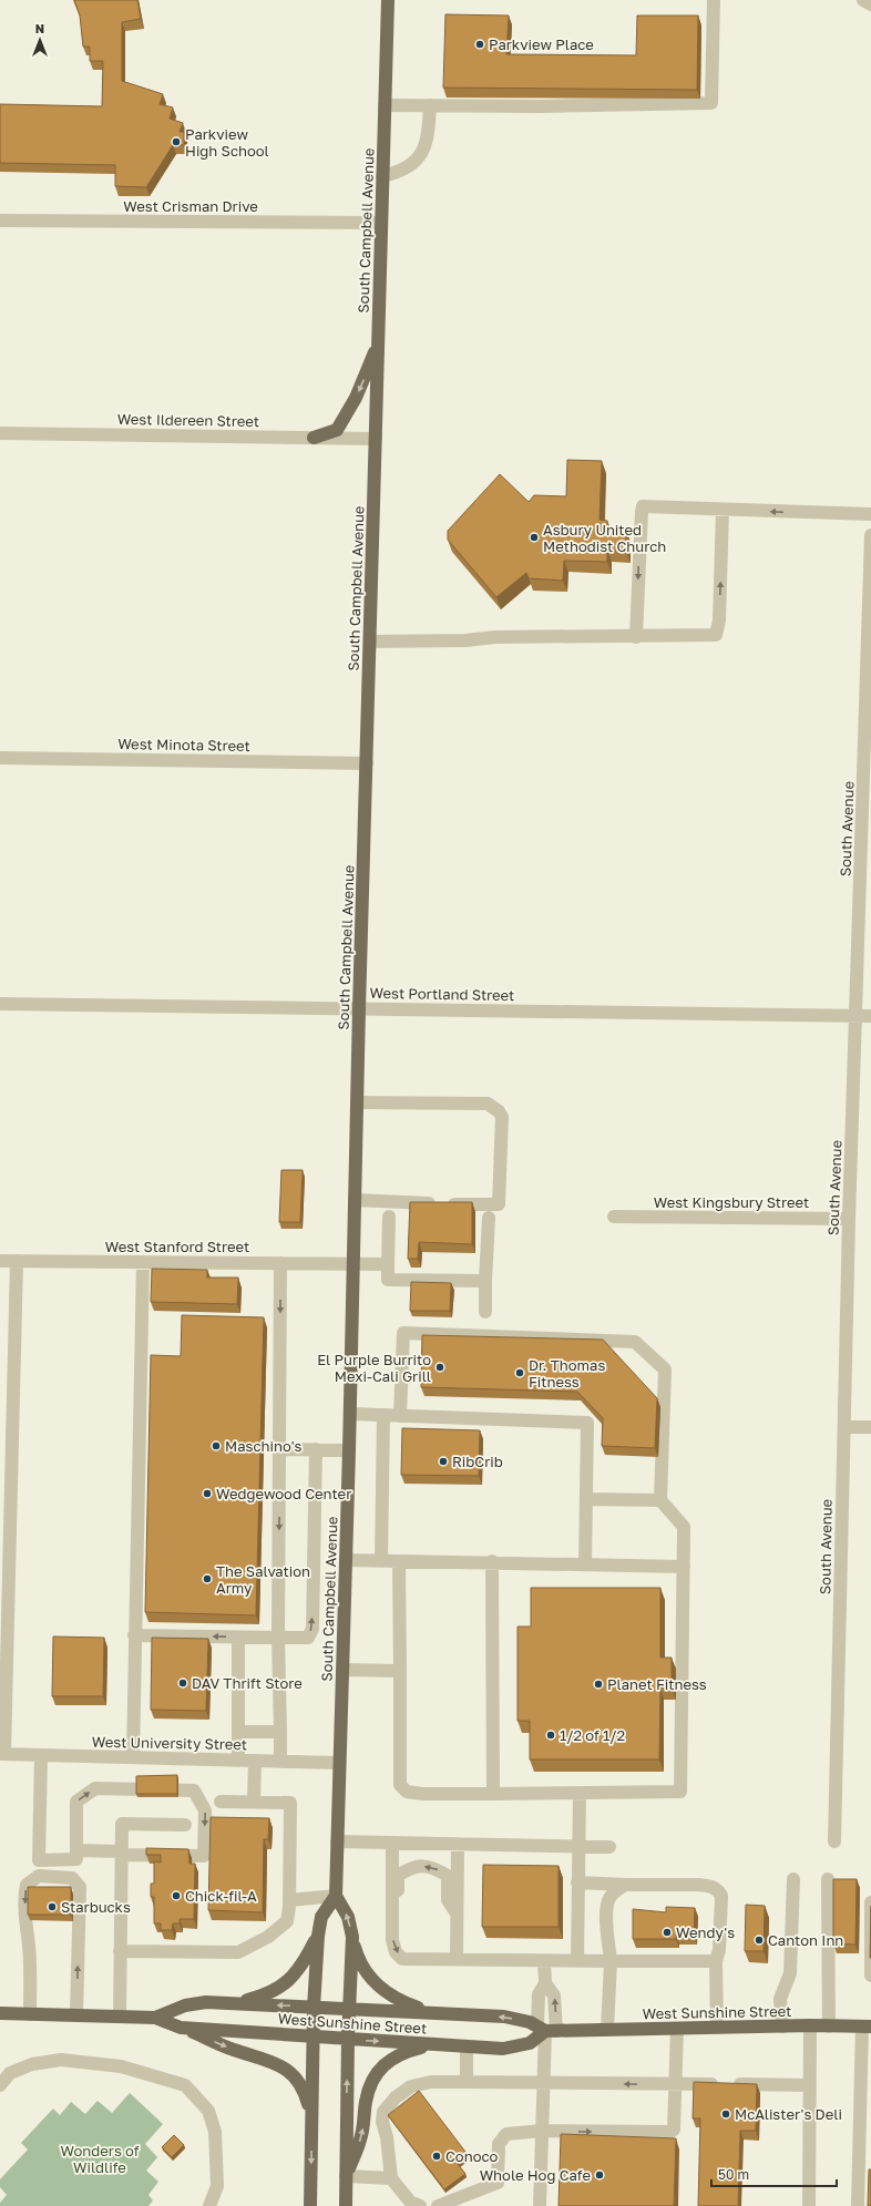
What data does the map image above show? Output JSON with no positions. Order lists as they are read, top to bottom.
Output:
{
  "streets": {
    "main road": ["South Campbell Avenue", "West Sunshine Street"],
    "street": [
      "West Crisman Drive",
      "West Ildereen Street",
      "West Minota Street",
      "South Avenue",
      "West Portland Street",
      "West Kingsbury Street",
      "West Stanford Street",
      "West University Street"
    ]
  },
  "crossings": [
    ["West Crisman Drive", "South Campbell Avenue"],
    ["South Campbell Avenue", "West Ildereen Street"],
    ["South Campbell Avenue", "West Minota Street"],
    ["South Campbell Avenue", "West Portland Street"],
    ["South Campbell Avenue", "West Stanford Street"],
    ["South Campbell Avenue", "West University Street"],
    ["South Avenue", "West Portland Street"],
    ["South Avenue", "West Kingsbury Street"]
  ],
  "parks": ["Wonders of Wildlife"],
  "places": [
    "Parkview Place",
    "Parkview High School",
    "Asbury United Methodist Church",
    "El Purple Burrito Mexi-Cali Grill",
    "Dr. Thomas Fitness",
    "Maschino's",
    "RibCrib",
    "Wedgewood Center",
    "The Salvation Army",
    "DAV Thrift Store",
    "Planet Fitness",
    "1/2 of 1/2",
    "Chick-fil-A",
    "Starbucks",
    "Wendy's",
    "Canton Inn",
    "McAlister's Deli",
    "Conoco",
    "Whole Hog Cafe"
  ],
  "scale_bar": "50 m",
  "north": "top"
}
